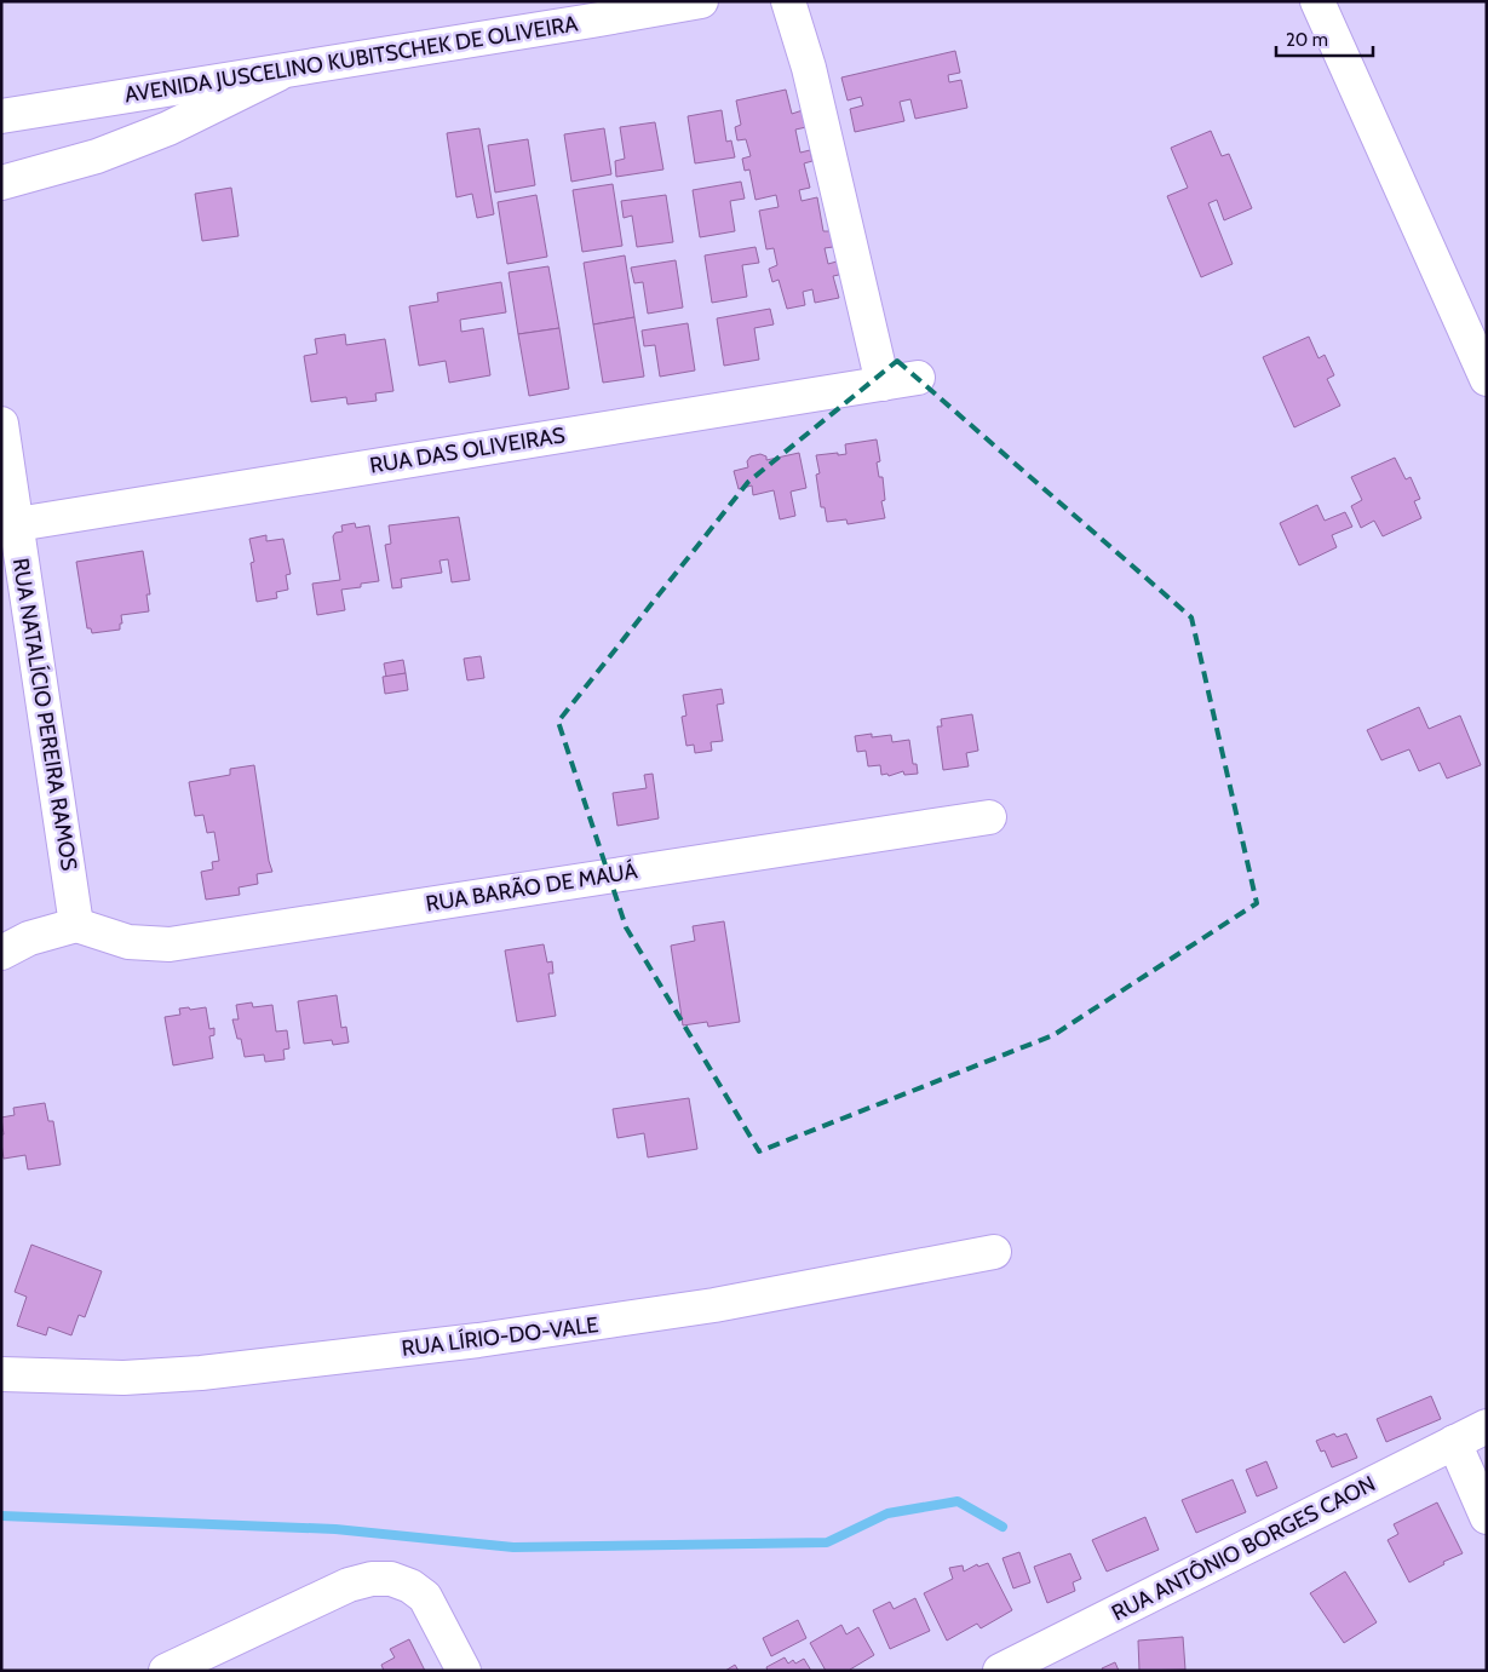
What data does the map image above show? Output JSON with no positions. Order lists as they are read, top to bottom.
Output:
{
  "streets": {
    "street": [
      "AVENIDA JUSCELINO KUBITSCHEK DE OLIVEIRA",
      "RUA DAS OLIVEIRAS",
      "RUA NATALÍCIO PEREIRA RAMOS",
      "RUA BARÃO DE MAUÁ",
      "RUA LÍRIO-DO-VALE",
      "RUA ANTÔNIO BORGES CAON"
    ]
  },
  "crossings": [
    ["RUA DAS OLIVEIRAS", "RUA NATALÍCIO PEREIRA RAMOS"],
    ["RUA NATALÍCIO PEREIRA RAMOS", "RUA BARÃO DE MAUÁ"]
  ],
  "scale_bar": "20 m"
}
